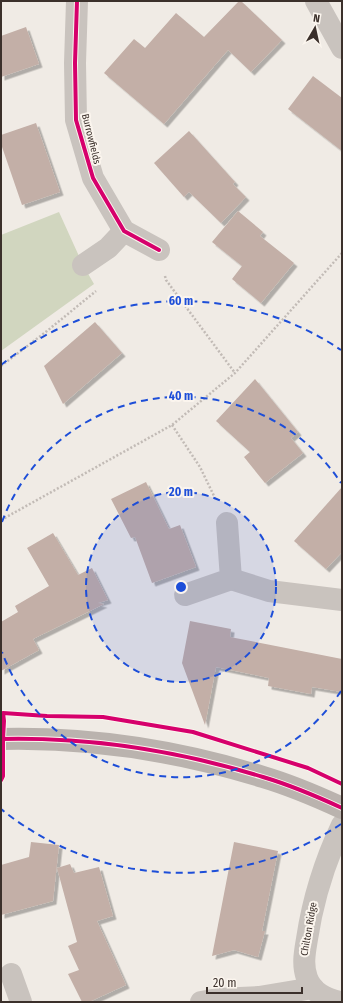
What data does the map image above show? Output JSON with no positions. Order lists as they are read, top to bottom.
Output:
{
  "streets": {
    "street": ["Burrowfields", "Chilton Ridge"]
  },
  "scale_bar": "20 m",
  "north": "top",
  "rings": ["60 m", "40 m", "20 m"]
}
